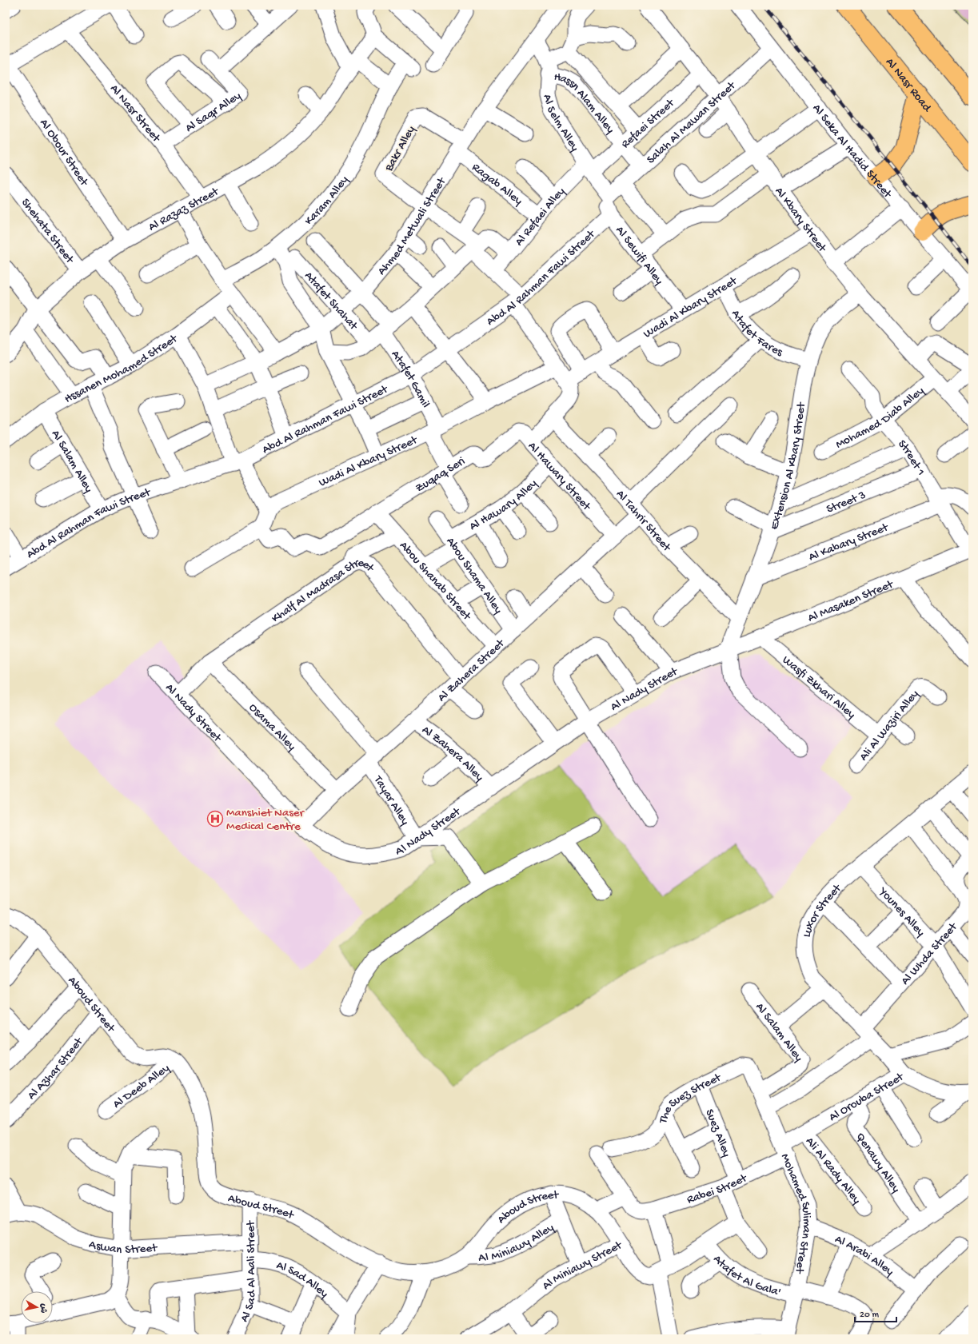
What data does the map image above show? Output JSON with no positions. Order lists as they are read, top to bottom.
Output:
{
  "streets": {
    "highway": ["Al Nasr Road"],
    "street": [
      "Hassn Alam Alley",
      "Al Saqr Alley",
      "Al Nasr Street",
      "Al Selm Alley",
      "Salah Al Mawan Street",
      "Refaei Street",
      "Bakr Alley",
      "Al Seka Al Hadid Street",
      "Al Obour Street",
      "Ragab Alley",
      "Karam Alley",
      "Al Razaz Street",
      "Al Refaei Alley",
      "Al Kbary Street",
      "Ahmed Metwali Street",
      "Shehata Street",
      "Al Sewifi Alley",
      "Abd Al Rahman Fawi Street",
      "Atafet Shahat",
      "Wadi Al Kbary Street",
      "Atafet Fares",
      "Hssanen Mohamed Street",
      "Atafet Gamil",
      "Mohamed Diab Alley",
      "Street 1",
      "Al Salam Alley",
      "Extension Al Kbary Street",
      "Zuqaq Seri",
      "Al Hawary Street",
      "Street 3",
      "Al Hawary Alley",
      "Al Tahrir Street",
      "Al Kabary Street",
      "Abou Shama Alley",
      "Abou Shanab Street",
      "Khalf Al Madrasa Street",
      "Al Masaken Street",
      "Al Zahera Street",
      "Wasfi Zkhari Alley",
      "Al Nady Street",
      "Ali Al Waziri Alley",
      "Osama Alley",
      "Al Zahera Alley",
      "Tayar Alley",
      "Younes Alley",
      "Luxor Street",
      "Al Whda Street",
      "Aboud Street",
      "Al Azhar Street",
      "Al Deeb Alley",
      "Al Orouba Street",
      "The Suez Street",
      "Suez Alley",
      "Qenawy Alley",
      "Ali Al Rady Alley",
      "Rabei Street",
      "Mohamed Suliman Street",
      "Al Miniawy Alley",
      "Aswan Street",
      "Al Arabi Alley",
      "Al Miniawy Street",
      "Al Sad Al Aali Street",
      "Atafet Al Gala'",
      "Al Sad Alley"
    ]
  },
  "crossings": [
    ["Hassn Alam Alley", "Al Selm Alley"],
    ["Hassn Alam Alley", "Salah Al Mawan Street"],
    ["Hassn Alam Alley", "Refaei Street"],
    ["Al Saqr Alley", "Al Nasr Street"],
    ["Al Nasr Street", "Al Razaz Street"],
    ["Al Selm Alley", "Salah Al Mawan Street"],
    ["Al Selm Alley", "Refaei Street"],
    ["Al Selm Alley", "Al Refaei Alley"],
    ["Al Selm Alley", "Ahmed Metwali Street"],
    ["Al Selm Alley", "Al Sewifi Alley"],
    ["Salah Al Mawan Street", "Al Seka Al Hadid Street"],
    ["Salah Al Mawan Street", "Al Kbary Street"],
    ["Salah Al Mawan Street", "Al Sewifi Alley"],
    ["Refaei Street", "Al Refaei Alley"],
    ["Refaei Street", "Al Kbary Street"],
    ["Bakr Alley", "Ragab Alley"],
    ["Bakr Alley", "Al Refaei Alley"],
    ["Bakr Alley", "Ahmed Metwali Street"],
    ["Bakr Alley", "Al Hawary Street"],
    ["Al Obour Street", "Al Razaz Street"],
    ["Ragab Alley", "Al Refaei Alley"],
    ["Ragab Alley", "Ahmed Metwali Street"],
    ["Karam Alley", "Al Razaz Street"],
    ["Al Razaz Street", "Shehata Street"],
    ["Al Refaei Alley", "Al Hawary Street"],
    ["Al Kbary Street", "Wadi Al Kbary Street"],
    ["Al Kbary Street", "Mohamed Diab Alley"],
    ["Al Kbary Street", "Extension Al Kbary Street"],
    ["Ahmed Metwali Street", "Atafet Shahat"],
    ["Ahmed Metwali Street", "Atafet Gamil"],
    ["Al Sewifi Alley", "Abd Al Rahman Fawi Street"],
    ["Al Sewifi Alley", "Wadi Al Kbary Street"],
    ["Abd Al Rahman Fawi Street", "Atafet Gamil"],
    ["Abd Al Rahman Fawi Street", "Al Salam Alley"],
    ["Abd Al Rahman Fawi Street", "Al Hawary Street"],
    ["Wadi Al Kbary Street", "Atafet Fares"],
    ["Wadi Al Kbary Street", "Atafet Gamil"],
    ["Wadi Al Kbary Street", "Al Hawary Street"],
    ["Atafet Fares", "Extension Al Kbary Street"],
    ["Hssanen Mohamed Street", "Al Salam Alley"],
    ["Atafet Gamil", "Zuqaq Seri"],
    ["Mohamed Diab Alley", "Street 1"],
    ["Street 1", "Street 3"],
    ["Street 1", "Al Kabary Street"],
    ["Street 1", "Al Masaken Street"],
    ["Al Salam Alley", "The Suez Street"],
    ["Al Salam Alley", "Mohamed Suliman Street"],
    ["Extension Al Kbary Street", "Street 3"],
    ["Extension Al Kbary Street", "Al Tahrir Street"],
    ["Extension Al Kbary Street", "Al Kabary Street"],
    ["Extension Al Kbary Street", "Al Masaken Street"],
    ["Extension Al Kbary Street", "Al Nady Street"],
    ["Zuqaq Seri", "Al Hawary Street"],
    ["Zuqaq Seri", "Abou Shanab Street"],
    ["Al Hawary Street", "Al Hawary Alley"],
    ["Al Hawary Street", "Al Tahrir Street"],
    ["Al Hawary Street", "Al Zahera Street"],
    ["Al Hawary Alley", "Abou Shama Alley"],
    ["Al Hawary Alley", "Abou Shanab Street"],
    ["Al Tahrir Street", "Al Zahera Street"],
    ["Abou Shama Alley", "Al Zahera Street"],
    ["Abou Shanab Street", "Al Zahera Street"],
    ["Khalf Al Madrasa Street", "Al Zahera Street"],
    ["Khalf Al Madrasa Street", "Al Nady Street"],
    ["Khalf Al Madrasa Street", "Osama Alley"],
    ["Al Masaken Street", "Wasfi Zkhari Alley"],
    ["Al Masaken Street", "Al Nady Street"],
    ["Al Zahera Street", "Al Nady Street"],
    ["Al Zahera Street", "Osama Alley"],
    ["Al Zahera Street", "Al Zahera Alley"],
    ["Al Zahera Street", "Tayar Alley"],
    ["Wasfi Zkhari Alley", "Ali Al Waziri Alley"],
    ["Al Nady Street", "Al Zahera Alley"],
    ["Al Nady Street", "Tayar Alley"],
    ["Younes Alley", "Luxor Street"],
    ["Younes Alley", "Al Whda Street"],
    ["Luxor Street", "Al Whda Street"],
    ["Luxor Street", "Al Orouba Street"],
    ["Al Whda Street", "Mohamed Suliman Street"],
    ["Aboud Street", "Al Azhar Street"],
    ["Aboud Street", "Al Deeb Alley"],
    ["Aboud Street", "Al Miniawy Alley"],
    ["Aboud Street", "Al Miniawy Street"],
    ["Aboud Street", "Al Sad Al Aali Street"],
    ["Al Orouba Street", "Qenawy Alley"],
    ["Al Orouba Street", "Ali Al Rady Alley"],
    ["Al Orouba Street", "Rabei Street"],
    ["Al Orouba Street", "Mohamed Suliman Street"],
    ["The Suez Street", "Suez Alley"],
    ["The Suez Street", "Mohamed Suliman Street"],
    ["Suez Alley", "Rabei Street"],
    ["Rabei Street", "Mohamed Suliman Street"],
    ["Mohamed Suliman Street", "Al Arabi Alley"],
    ["Mohamed Suliman Street", "Atafet Al Gala'"],
    ["Aswan Street", "Al Sad Al Aali Street"],
    ["Al Miniawy Street", "Atafet Al Gala'"],
    ["Al Sad Al Aali Street", "Al Sad Alley"]
  ],
  "places": {
    "hospital": ["Manshiet Naser Medical Centre"]
  },
  "scale_bar": "20 m",
  "north": "right"
}
